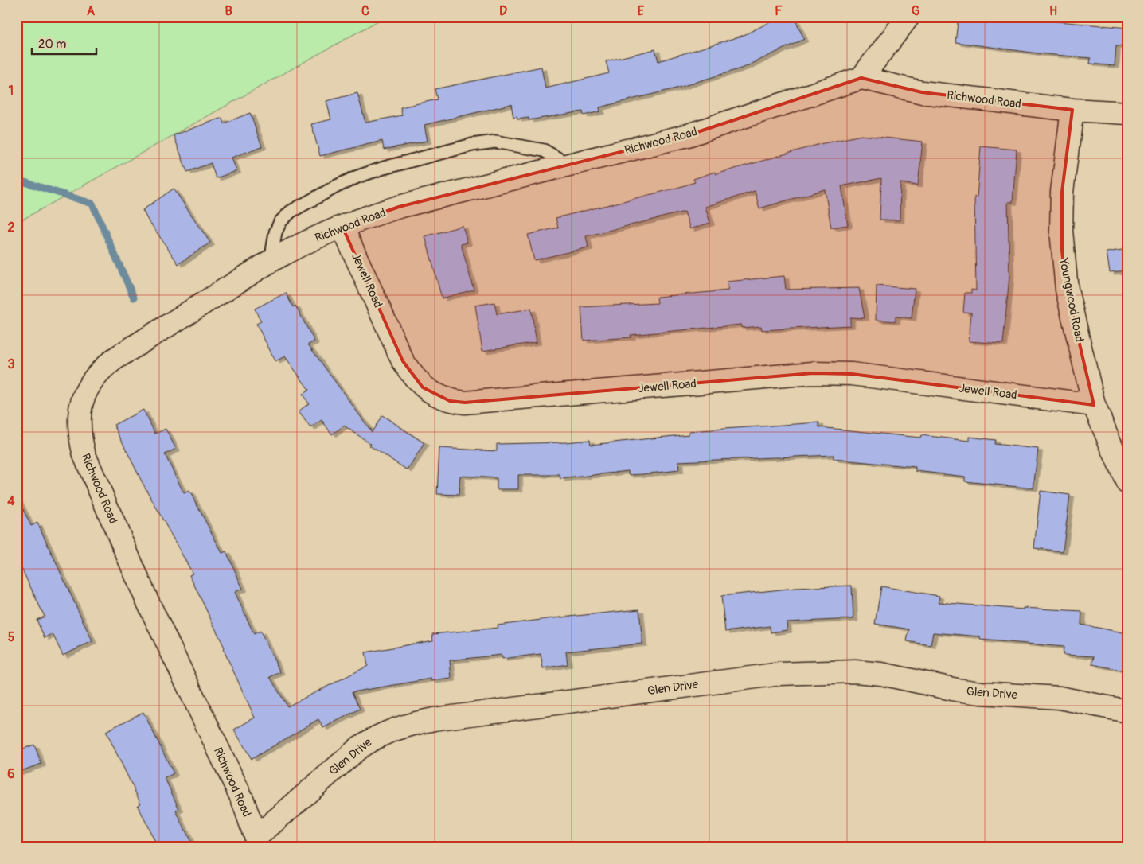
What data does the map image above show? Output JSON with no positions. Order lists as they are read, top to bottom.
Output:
{
  "streets": {
    "street": [
      "Richwood Road",
      "Jewell Road",
      "Youngwood Road",
      "Glen Drive"
    ]
  },
  "crossings": [
    ["Richwood Road", "Jewell Road"],
    ["Richwood Road", "Youngwood Road"],
    ["Richwood Road", "Glen Drive"],
    ["Jewell Road", "Youngwood Road"]
  ],
  "scale_bar": "20 m",
  "grid": {
    "columns": [
      "A",
      "B",
      "C",
      "D",
      "E",
      "F",
      "G",
      "H"
    ],
    "rows": [
      "1",
      "2",
      "3",
      "4",
      "5",
      "6"
    ]
  }
}
